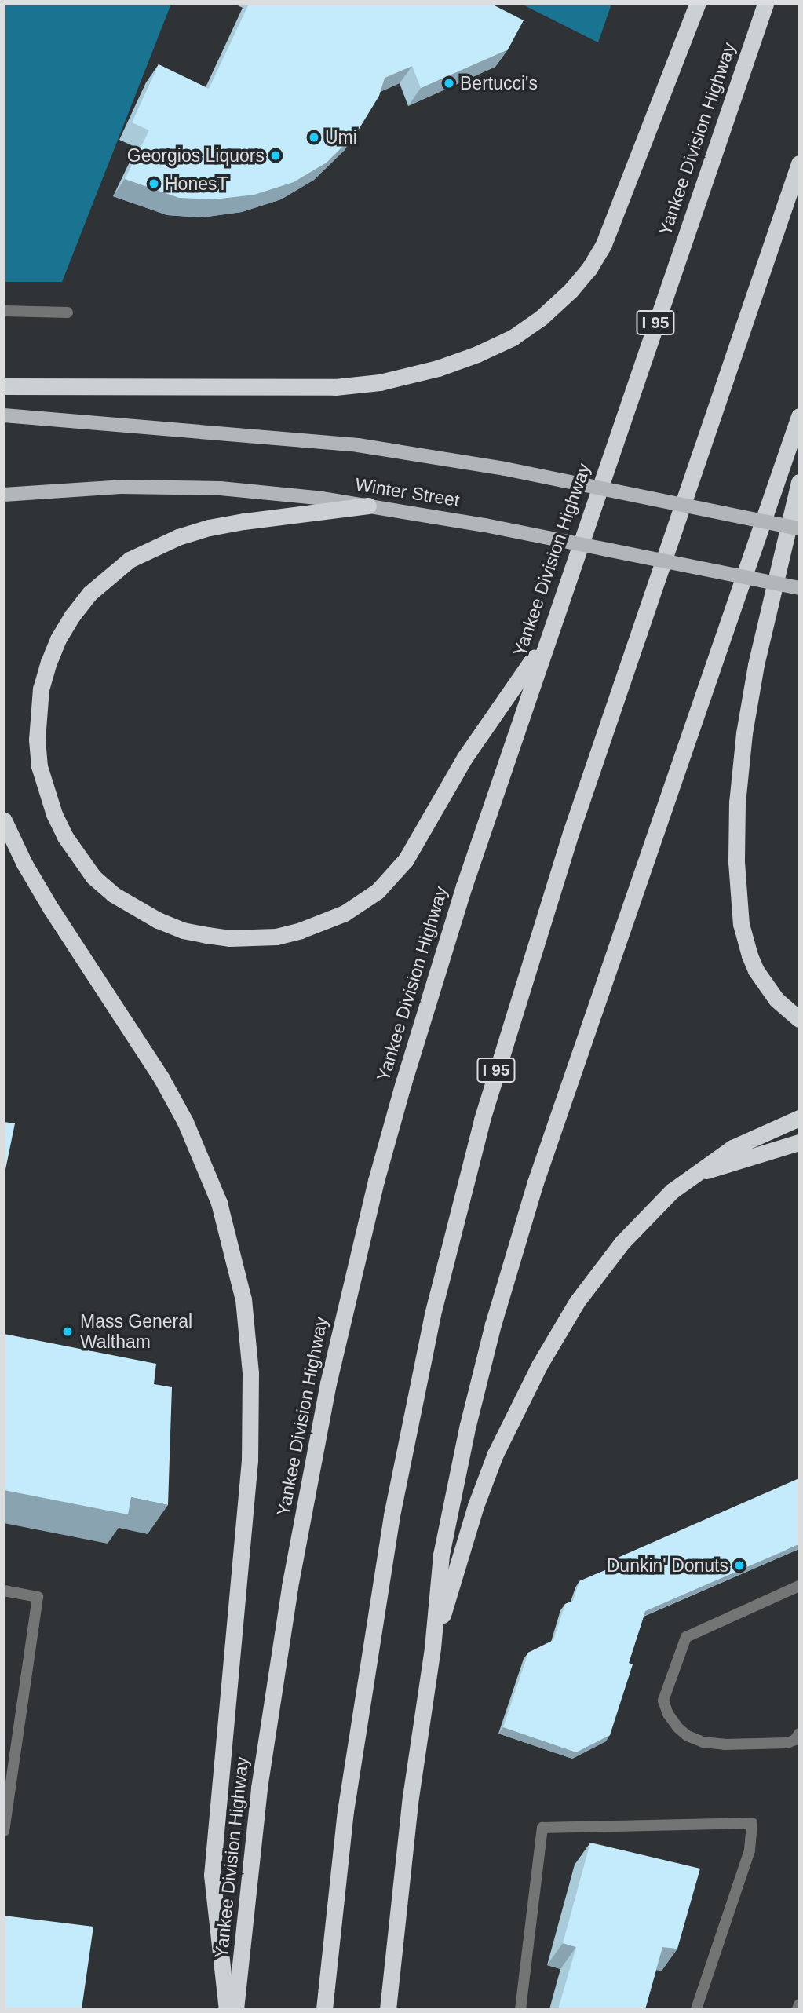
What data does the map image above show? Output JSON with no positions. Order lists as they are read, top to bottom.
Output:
{
  "streets": {
    "highway": ["Yankee Division Highway", "I 95"],
    "main road": ["Winter Street"]
  },
  "places": [
    "Bertucci's",
    "Umi",
    "Georgios Liquors",
    "HonesT",
    "Mass General Waltham",
    "Dunkin' Donuts"
  ]
}
